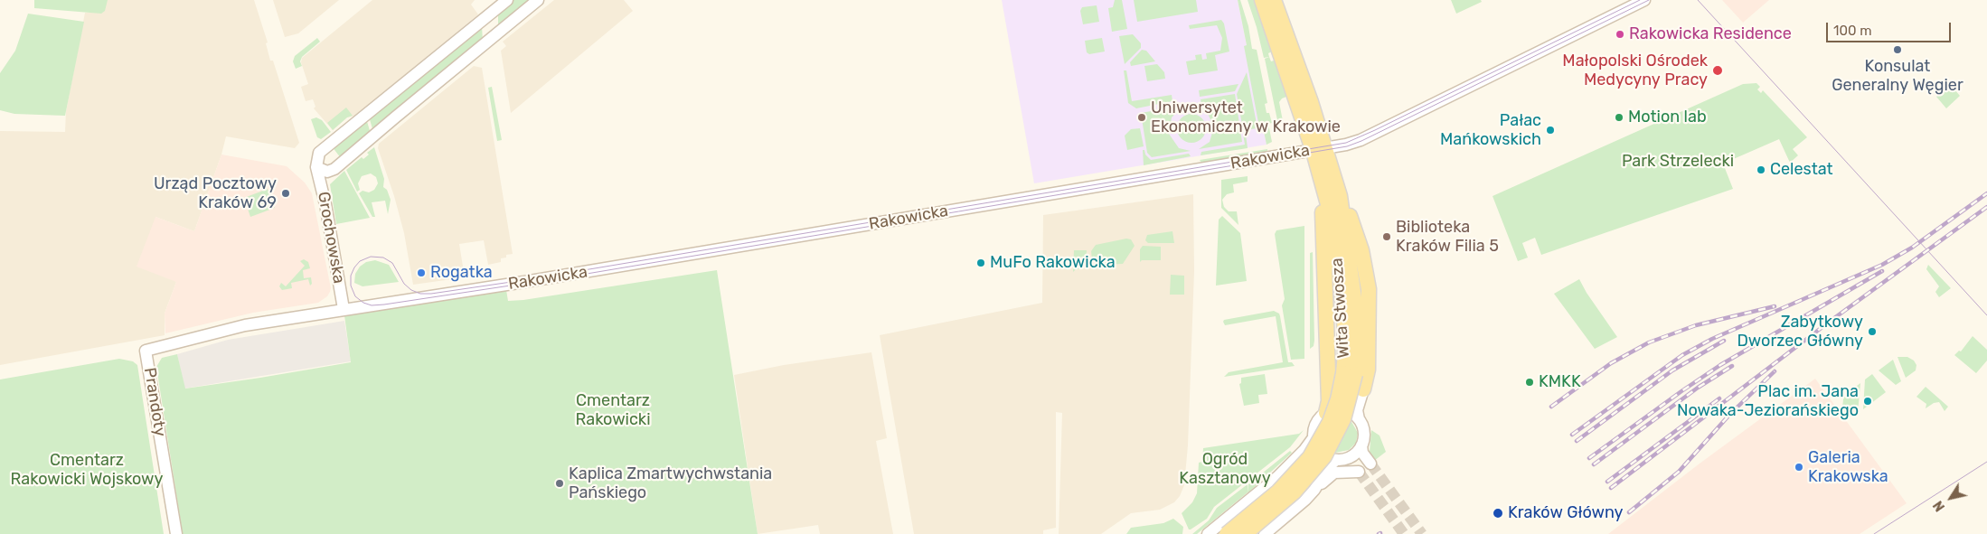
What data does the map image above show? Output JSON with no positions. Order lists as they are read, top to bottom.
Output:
{
  "streets": {
    "main road": ["Wita Stwosza"],
    "street": ["Rakowicka", "Grochowska", "Prandoty"]
  },
  "crossings": [
    ["Rakowicka", "Grochowska"],
    ["Rakowicka", "Wita Stwosza"],
    ["Rakowicka", "Prandoty"]
  ],
  "parks": [
    "Park Strzelecki",
    "Cmentarz Rakowicki",
    "Ogród Kasztanowy",
    "Cmentarz Rakowicki Wojskowy"
  ],
  "places": [
    "Rakowicka Residence",
    "Konsulat Generalny Węgier",
    "Małopolski Ośrodek Medycyny Pracy",
    "Uniwersytet Ekonomiczny w Krakowie",
    "Motion lab",
    "Pałac Mańkowskich",
    "Celestat",
    "Urząd Pocztowy Kraków 69",
    "Biblioteka Kraków Filia 5",
    "MuFo Rakowicka",
    "Rogatka",
    "Zabytkowy Dworzec Główny",
    "KMKK",
    "Plac im. Jana Nowaka-Jeziorańskiego",
    "Galeria Krakowska",
    "Kaplica Zmartwychwstania Pańskiego",
    "Kraków Główny"
  ],
  "scale_bar": "100 m",
  "north": "bottom left"
}
